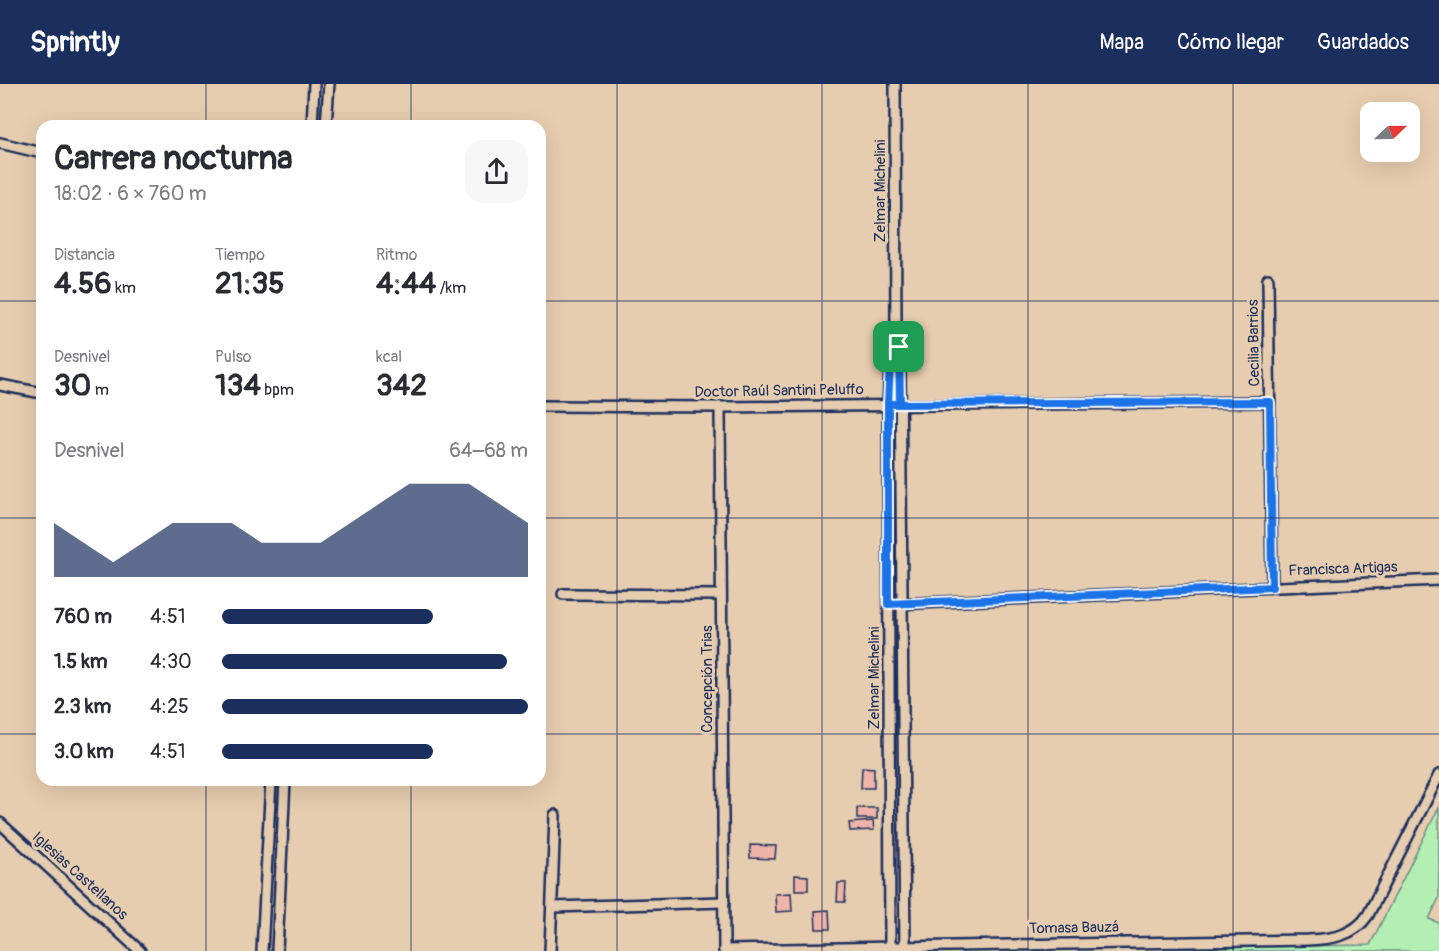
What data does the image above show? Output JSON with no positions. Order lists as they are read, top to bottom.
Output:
{
  "streets": {
    "street": [
      "Zelmar Michelini",
      "Cecilia Barrios",
      "Doctor Raúl Santini Peluffo",
      "Francisca Artigas",
      "Concepción Trias",
      "Iglesias Castellanos",
      "Tomasa Bauzá"
    ]
  },
  "crossings": [
    ["Zelmar Michelini", "Doctor Raúl Santini Peluffo"],
    ["Zelmar Michelini", "Francisca Artigas"],
    ["Zelmar Michelini", "Tomasa Bauzá"],
    ["Cecilia Barrios", "Doctor Raúl Santini Peluffo"],
    ["Cecilia Barrios", "Francisca Artigas"],
    ["Doctor Raúl Santini Peluffo", "Concepción Trias"],
    ["Concepción Trias", "Tomasa Bauzá"]
  ],
  "north": "right",
  "page": {
    "header": "Sprintly",
    "nav": ["Mapa", "Cómo llegar", "Guardados"],
    "heading": ["Carrera nocturna", "18:02 · 6 × 760 m"],
    "stats": [
      ["Distancia", "4.56 km"],
      ["Tiempo", "21:35"],
      ["Ritmo", "4:44 /km"],
      ["Desnivel", "30 m"],
      ["Pulso", "134 bpm"],
      ["kcal", "342"]
    ],
    "chart": ["Desnivel", "64–68 m"],
    "list": [
      {
        "name": "760 m",
        "note": "4:51"
      },
      {
        "name": "1.5 km",
        "note": "4:30"
      },
      {
        "name": "2.3 km",
        "note": "4:25"
      },
      {
        "name": "3.0 km",
        "note": "4:51"
      }
    ]
  }
}
